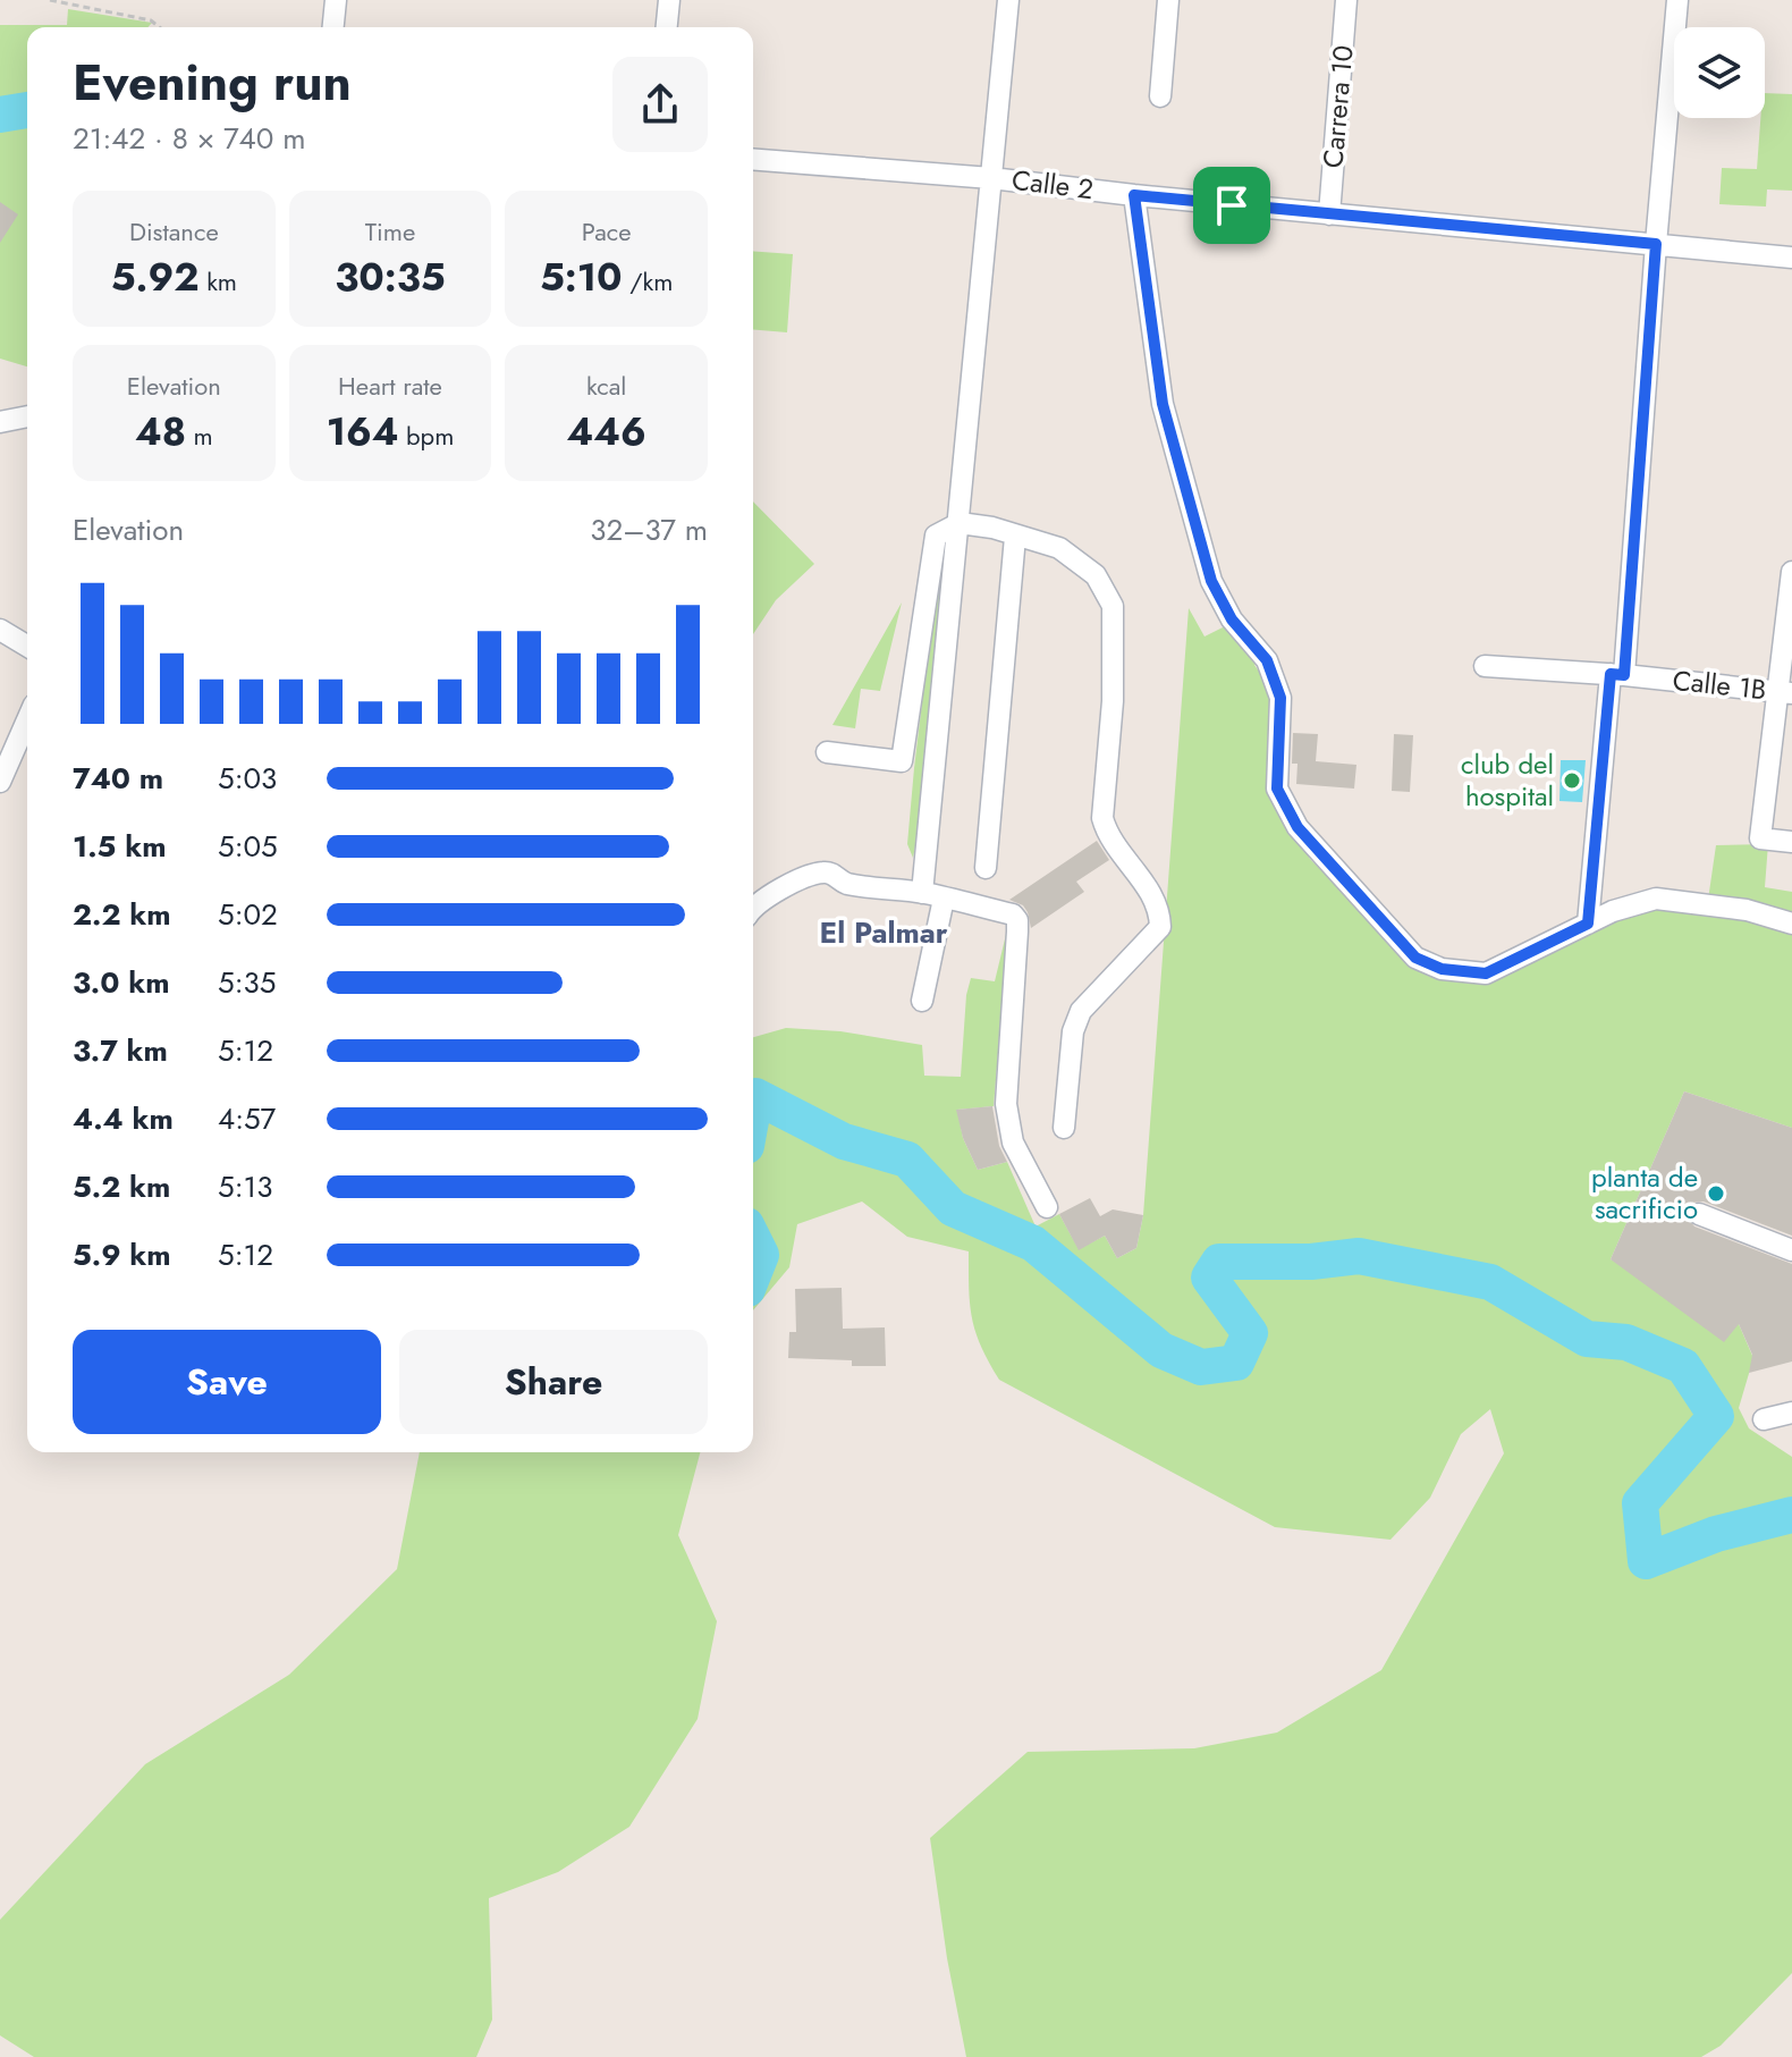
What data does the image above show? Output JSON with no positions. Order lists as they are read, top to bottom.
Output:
{
  "streets": {
    "street": ["Carrera 10", "Calle 2", "Calle 1B"]
  },
  "crossings": [
    ["Carrera 10", "Calle 2"]
  ],
  "districts": ["El Palmar"],
  "places": ["club del hospital", "planta de sacrificio"],
  "page": {
    "heading": ["Evening run", "21:42 · 8 × 740 m"],
    "stats": [
      ["Distance", "5.92 km"],
      ["Time", "30:35"],
      ["Pace", "5:10 /km"],
      ["Elevation", "48 m"],
      ["Heart rate", "164 bpm"],
      ["kcal", "446"]
    ],
    "chart": ["Elevation", "32–37 m"],
    "list": [
      {
        "name": "740 m",
        "note": "5:03"
      },
      {
        "name": "1.5 km",
        "note": "5:05"
      },
      {
        "name": "2.2 km",
        "note": "5:02"
      },
      {
        "name": "3.0 km",
        "note": "5:35"
      },
      {
        "name": "3.7 km",
        "note": "5:12"
      },
      {
        "name": "4.4 km",
        "note": "4:57"
      },
      {
        "name": "5.2 km",
        "note": "5:13"
      },
      {
        "name": "5.9 km",
        "note": "5:12"
      }
    ],
    "buttons": ["Save", "Share"]
  }
}
